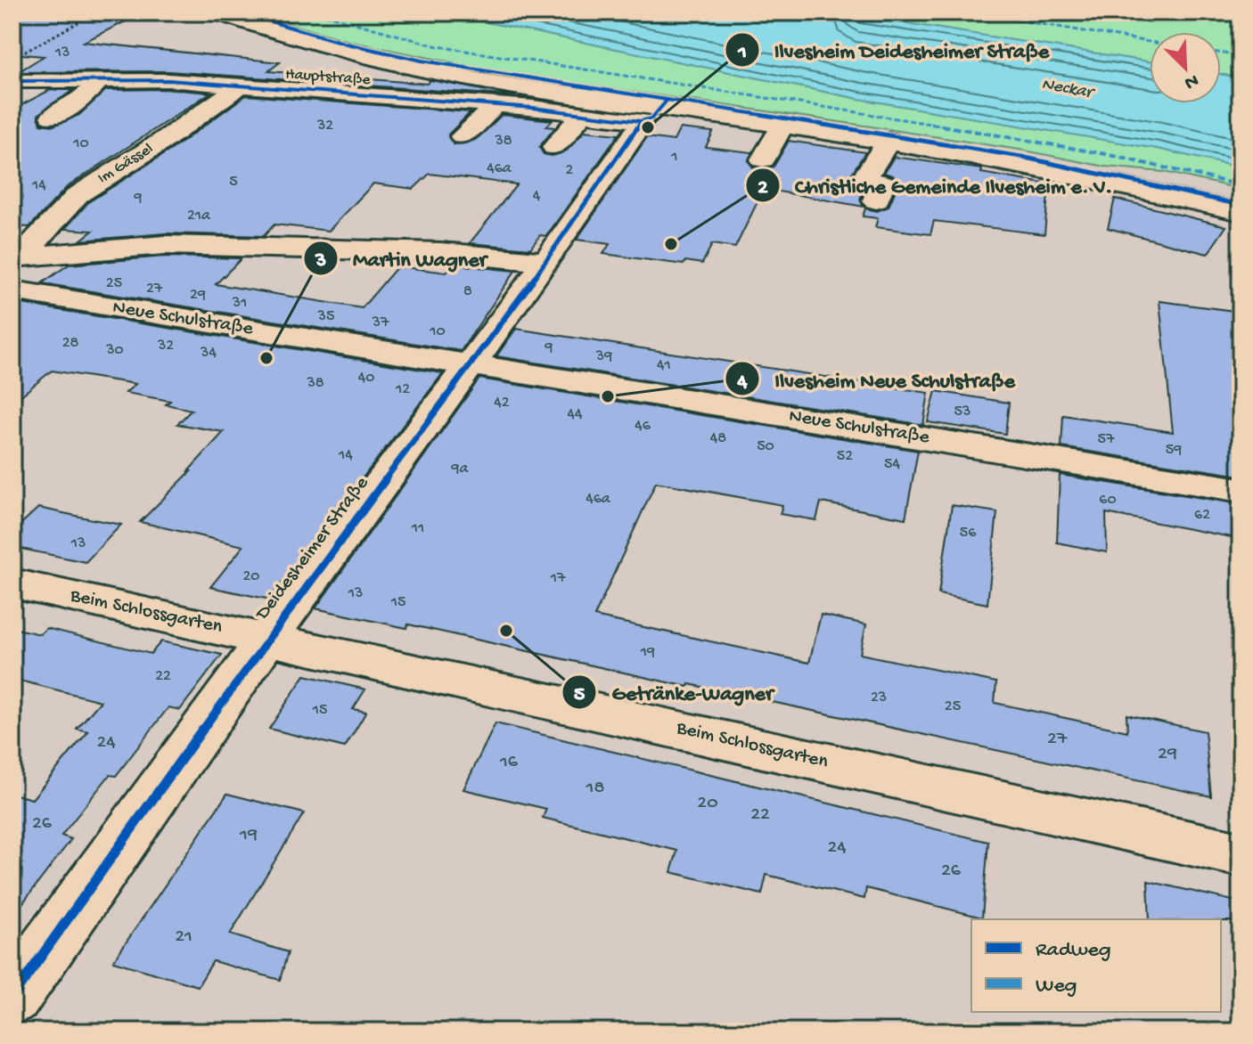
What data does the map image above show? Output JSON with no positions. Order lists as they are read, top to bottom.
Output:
{
  "streets": {
    "street": [
      "Hauptstraße",
      "Im Gässel",
      "Neue Schulstraße",
      "Deidesheimer Straße",
      "Beim Schlossgarten"
    ]
  },
  "crossings": [
    ["Hauptstraße", "Im Gässel"],
    ["Hauptstraße", "Deidesheimer Straße"],
    ["Neue Schulstraße", "Deidesheimer Straße"],
    ["Deidesheimer Straße", "Beim Schlossgarten"]
  ],
  "water": ["Neckar"],
  "places": [
    "Ilvesheim Deidesheimer Straße",
    "Christliche Gemeinde Ilvesheim e. V.",
    "Martin Wagner",
    "Ilvesheim Neue Schulstraße",
    "Getränke-Wagner"
  ],
  "house_numbers": [
    "13",
    "32",
    "38",
    "10",
    "1",
    "46a",
    "2",
    "5",
    "14",
    "4",
    "9",
    "21a",
    "25",
    "27",
    "8",
    "29",
    "31",
    "35",
    "37",
    "10",
    "28",
    "32",
    "9",
    "30",
    "34",
    "39",
    "41",
    "40",
    "38",
    "12",
    "42",
    "53",
    "44",
    "46",
    "48",
    "57",
    "50",
    "59",
    "14",
    "52",
    "54",
    "9a",
    "46a",
    "60",
    "62",
    "11",
    "56",
    "13",
    "20",
    "17",
    "13",
    "15",
    "19",
    "22",
    "23",
    "25",
    "15",
    "27",
    "24",
    "29",
    "16",
    "18",
    "20",
    "22",
    "26",
    "19",
    "24",
    "26",
    "21"
  ],
  "legend": ["Radweg", "Weg"],
  "north": "bottom right"
}
